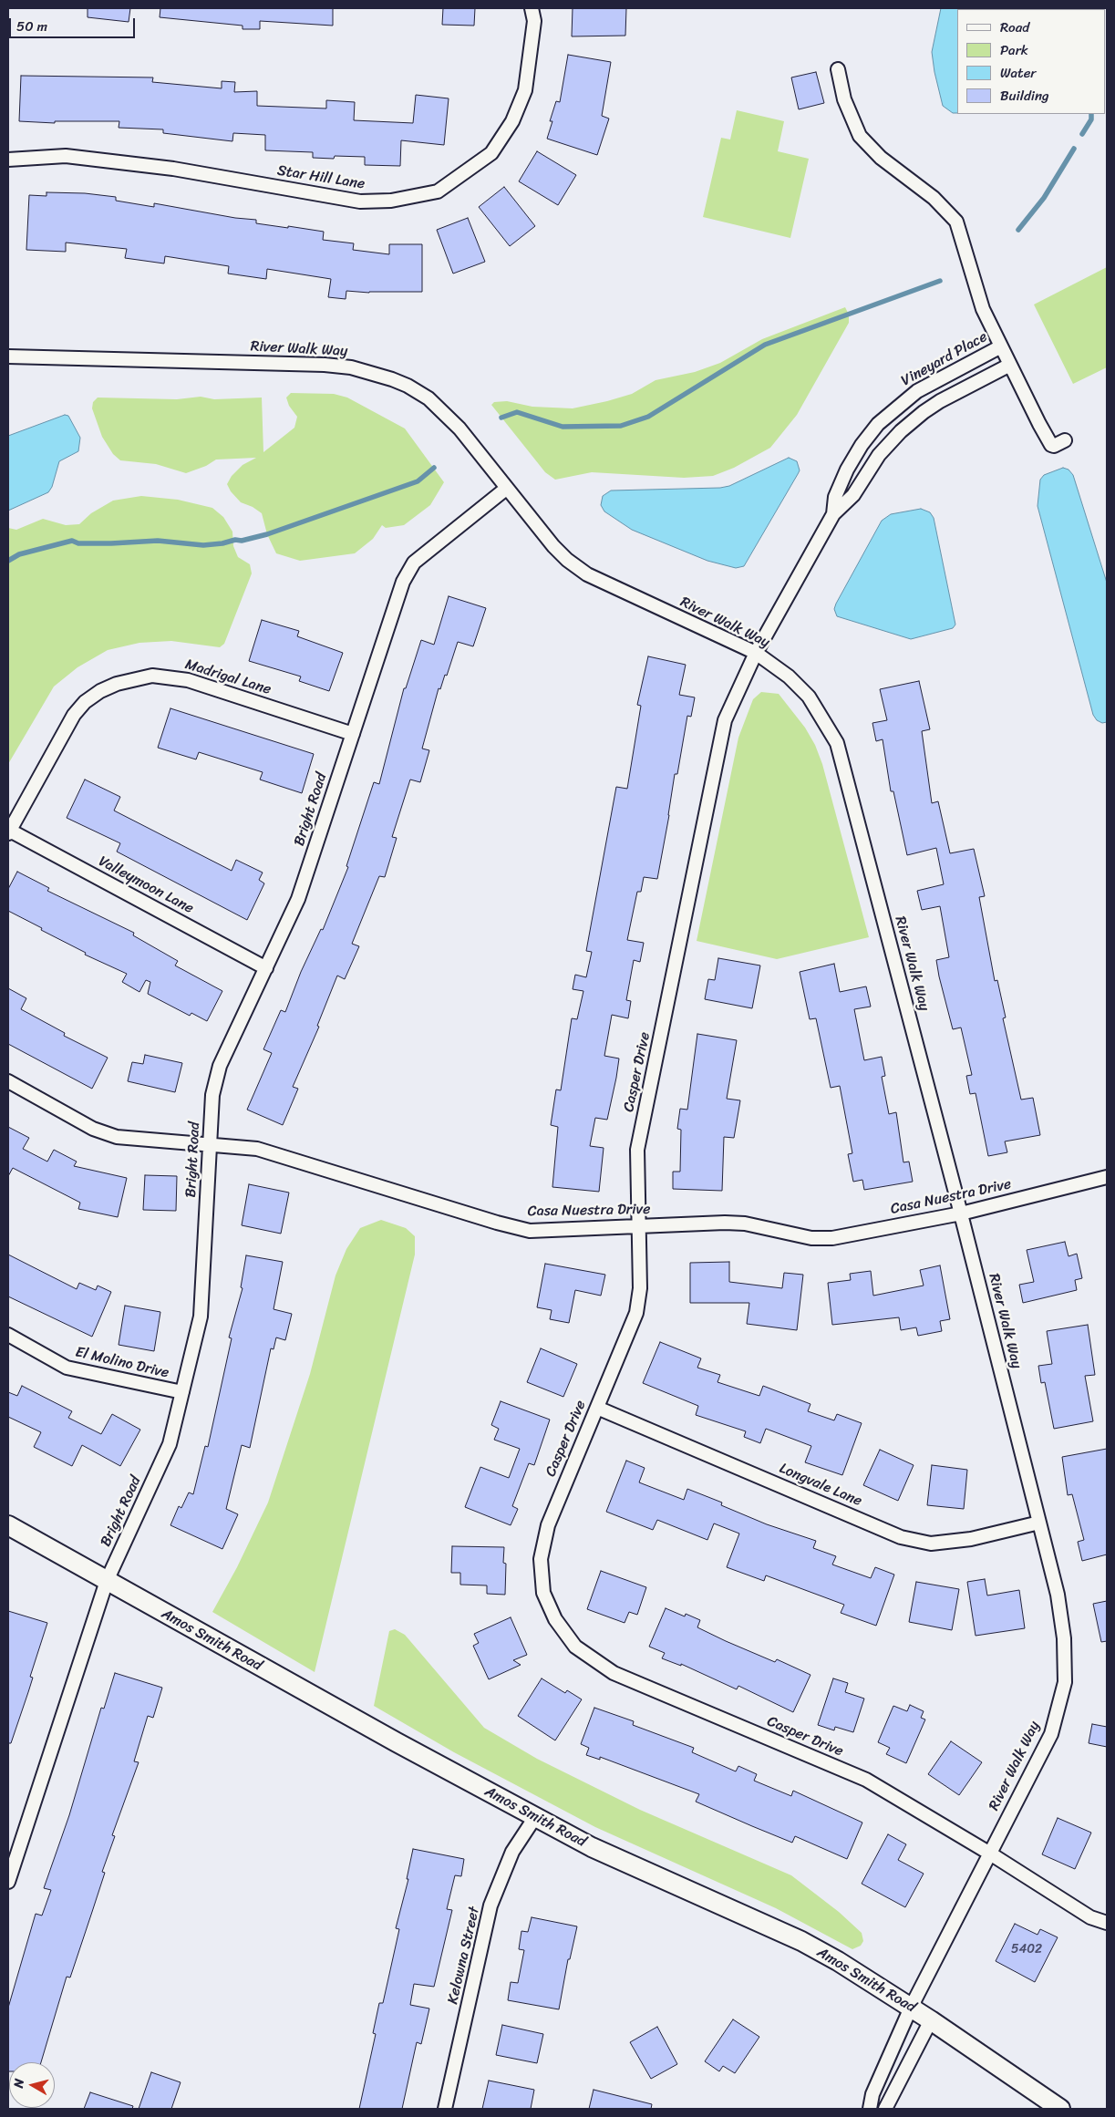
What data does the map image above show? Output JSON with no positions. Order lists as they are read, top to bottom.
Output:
{
  "streets": {
    "street": [
      "Star Hill Lane",
      "River Walk Way",
      "Vineyard Place",
      "Madrigal Lane",
      "Bright Road",
      "Valleymoon Lane",
      "Casper Drive",
      "Casa Nuestra Drive",
      "El Molino Drive",
      "Longvale Lane",
      "Amos Smith Road",
      "Kelowna Street"
    ]
  },
  "crossings": [
    ["River Walk Way", "Vineyard Place"],
    ["River Walk Way", "Bright Road"],
    ["River Walk Way", "Casper Drive"],
    ["River Walk Way", "Casa Nuestra Drive"],
    ["River Walk Way", "Longvale Lane"],
    ["River Walk Way", "Amos Smith Road"],
    ["Vineyard Place", "Casper Drive"],
    ["Madrigal Lane", "Bright Road"],
    ["Madrigal Lane", "Valleymoon Lane"],
    ["Bright Road", "Valleymoon Lane"],
    ["Bright Road", "Casa Nuestra Drive"],
    ["Bright Road", "El Molino Drive"],
    ["Bright Road", "Amos Smith Road"],
    ["Casper Drive", "Casa Nuestra Drive"],
    ["Casper Drive", "Longvale Lane"],
    ["Amos Smith Road", "Kelowna Street"]
  ],
  "house_numbers": ["5402"],
  "legend": [
    "Road",
    "Park",
    "Water",
    "Building"
  ],
  "scale_bar": "50 m",
  "north": "left"
}
